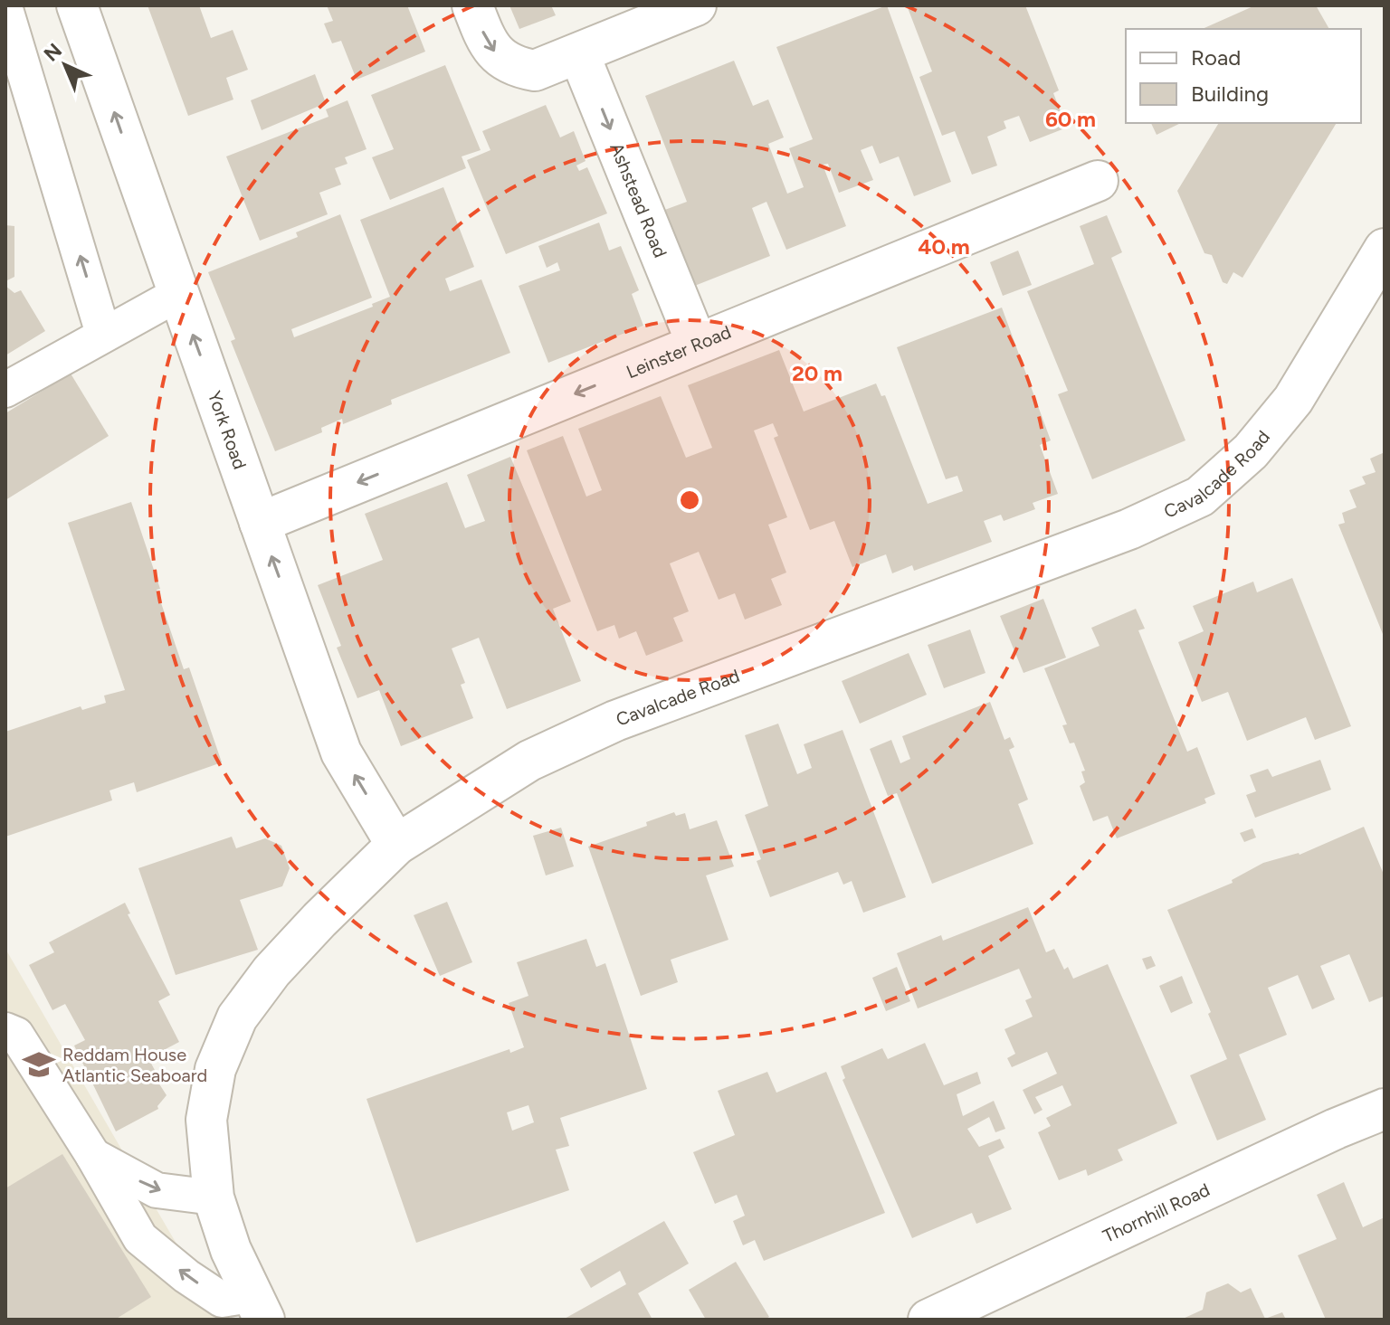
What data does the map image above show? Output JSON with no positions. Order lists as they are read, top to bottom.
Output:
{
  "streets": {
    "street": [
      "Ashstead Road",
      "Leinster Road",
      "York Road",
      "Cavalcade Road",
      "Thornhill Road"
    ]
  },
  "crossings": [
    ["Ashstead Road", "Leinster Road"],
    ["Leinster Road", "York Road"],
    ["York Road", "Cavalcade Road"]
  ],
  "one_way": ["Ashstead Road", "Leinster Road", "York Road"],
  "places": {
    "school or university": ["Reddam House Atlantic Seaboard"]
  },
  "legend": ["Road", "Building"],
  "north": "top left",
  "rings": ["60 m", "40 m", "20 m"]
}
